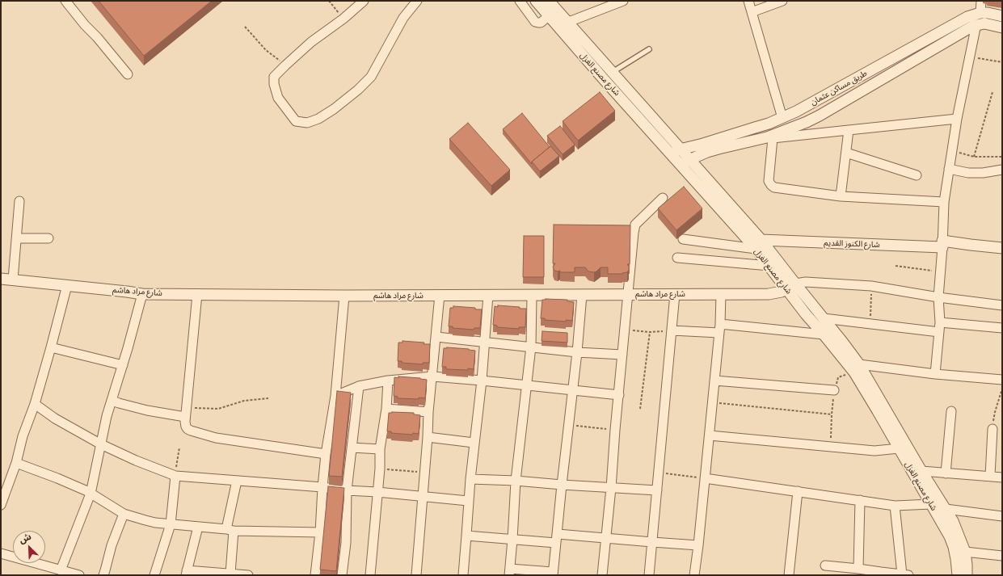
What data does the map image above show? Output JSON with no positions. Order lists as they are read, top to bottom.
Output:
{
  "streets": {
    "street": [
      "شارع مصنع الغزل",
      "طريق مساكن عثمان",
      "شارع الكنوز القديم",
      "شارع مراد هاشم"
    ]
  },
  "crossings": [
    ["شارع مصنع الغزل", "طريق مساكن عثمان"],
    ["شارع مصنع الغزل", "شارع الكنوز القديم"],
    ["شارع مصنع الغزل", "شارع مراد هاشم"]
  ],
  "north": "top left"
}
